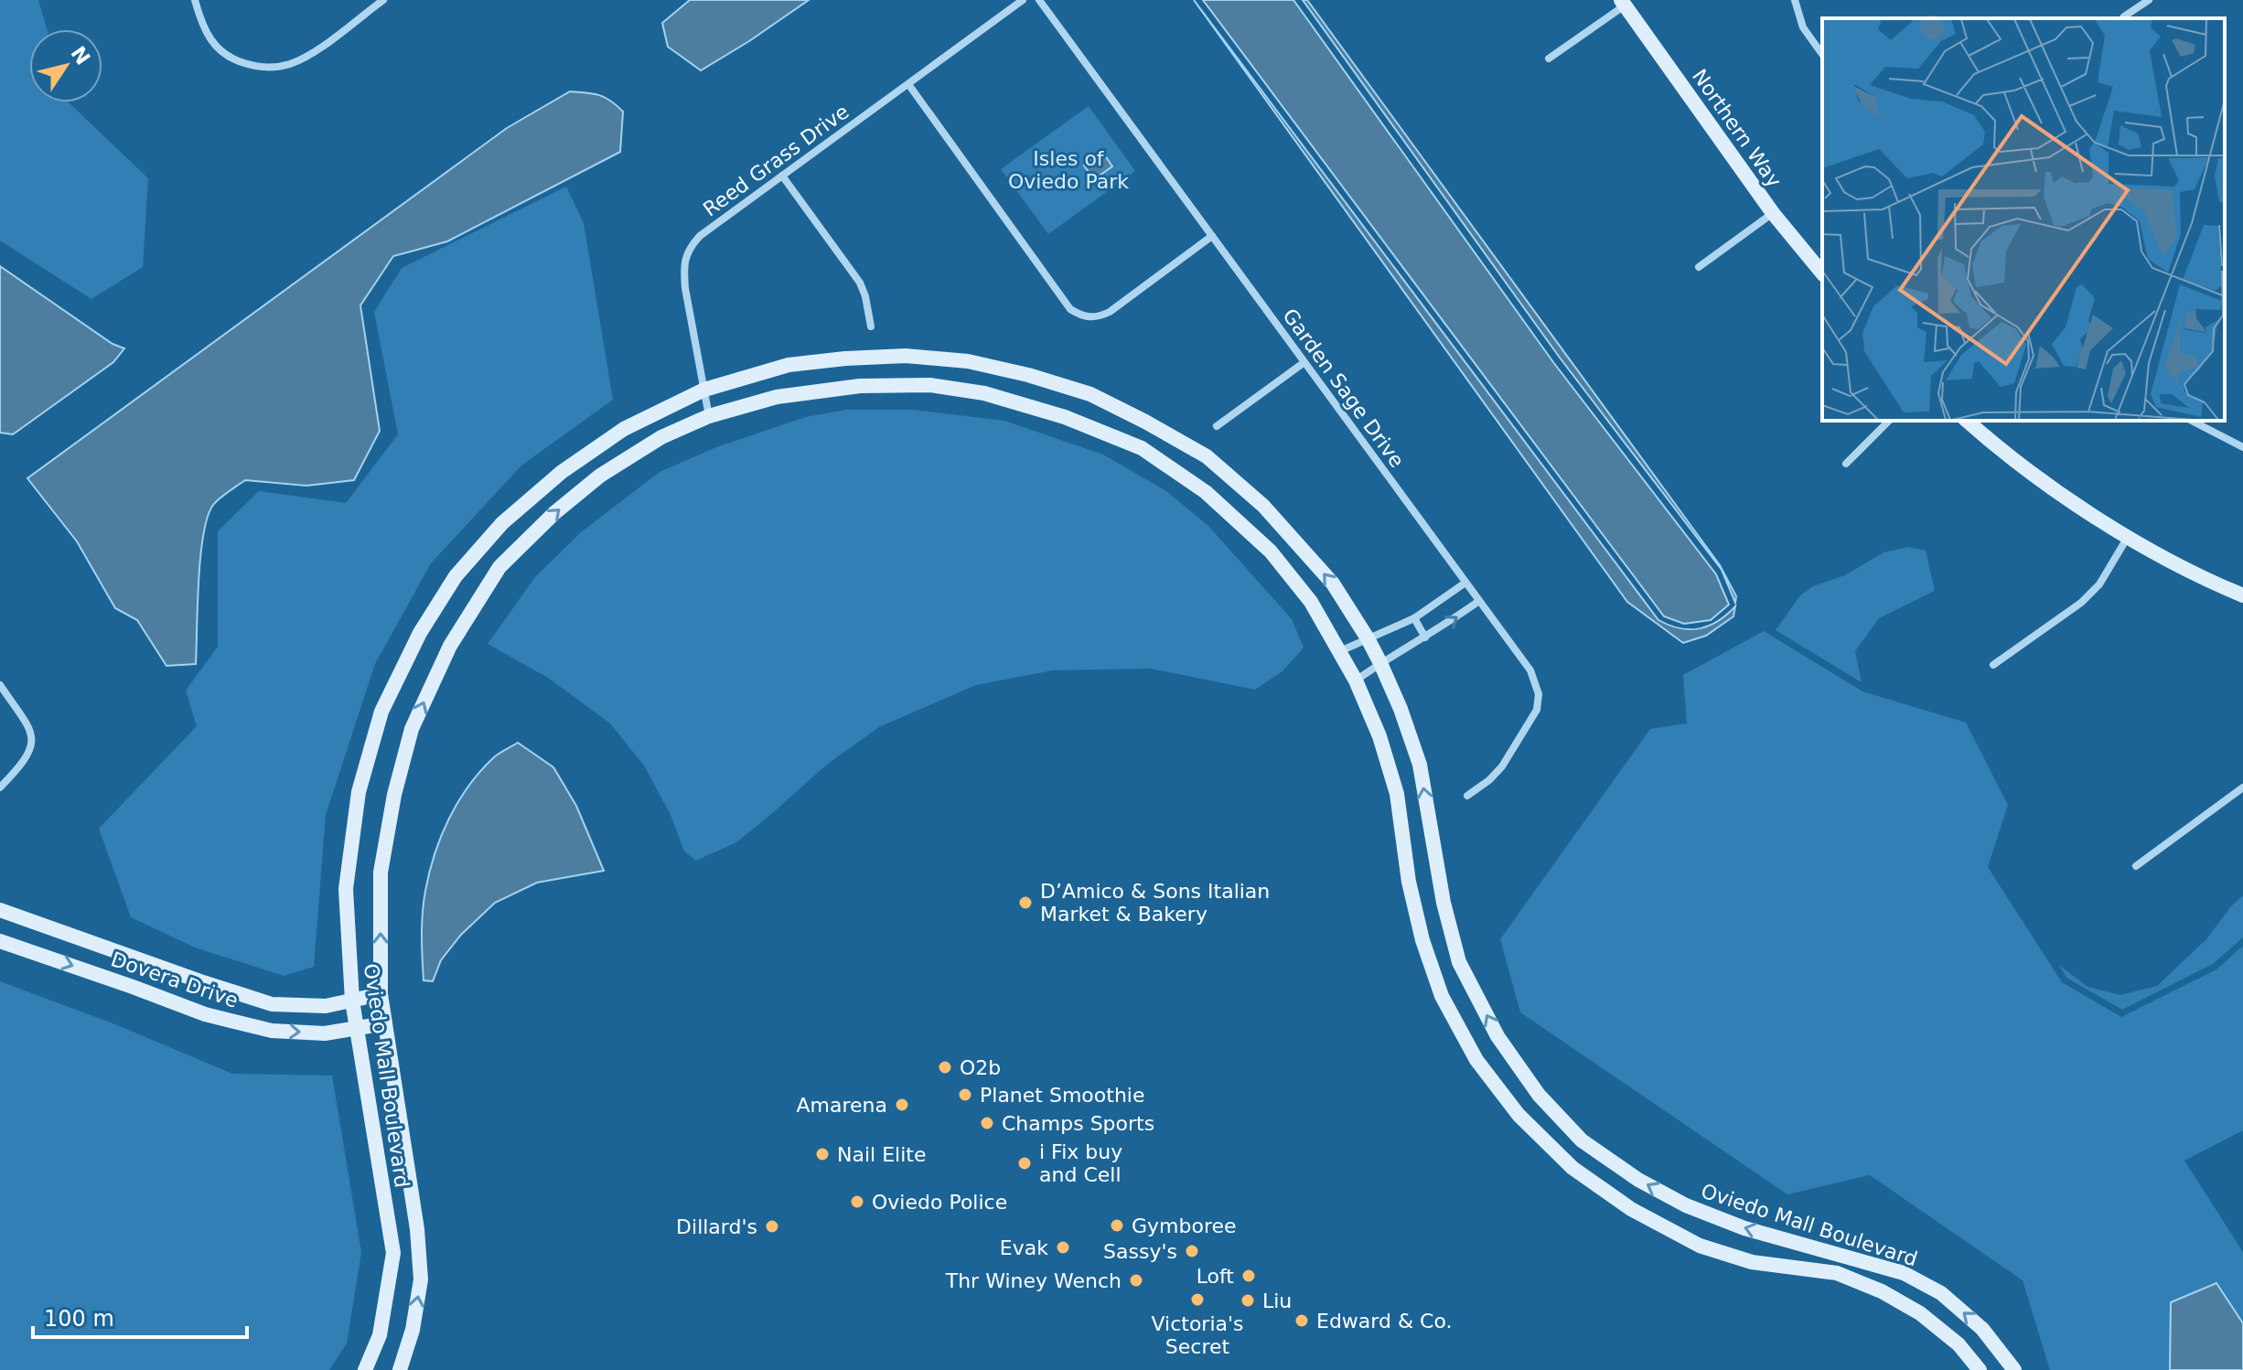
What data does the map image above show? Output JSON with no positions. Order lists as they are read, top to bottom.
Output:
{
  "streets": {
    "street": [
      "Northern Way",
      "Reed Grass Drive",
      "Garden Sage Drive",
      "Dovera Drive",
      "Oviedo Mall Boulevard"
    ]
  },
  "crossings": [
    ["Reed Grass Drive", "Oviedo Mall Boulevard"],
    ["Dovera Drive", "Oviedo Mall Boulevard"]
  ],
  "parks": ["Isles of Oviedo Park"],
  "places": [
    "D’Amico & Sons Italian Market & Bakery",
    "O2b",
    "Planet Smoothie",
    "Amarena",
    "Champs Sports",
    "Nail Elite",
    "i Fix buy and Cell",
    "Oviedo Police",
    "Gymboree",
    "Dillard's",
    "Evak",
    "Sassy's",
    "Loft",
    "Thr Winey Wench",
    "Victoria's Secret",
    "Liu",
    "Edward & Co."
  ],
  "scale_bar": "100 m",
  "north": "top right"
}
